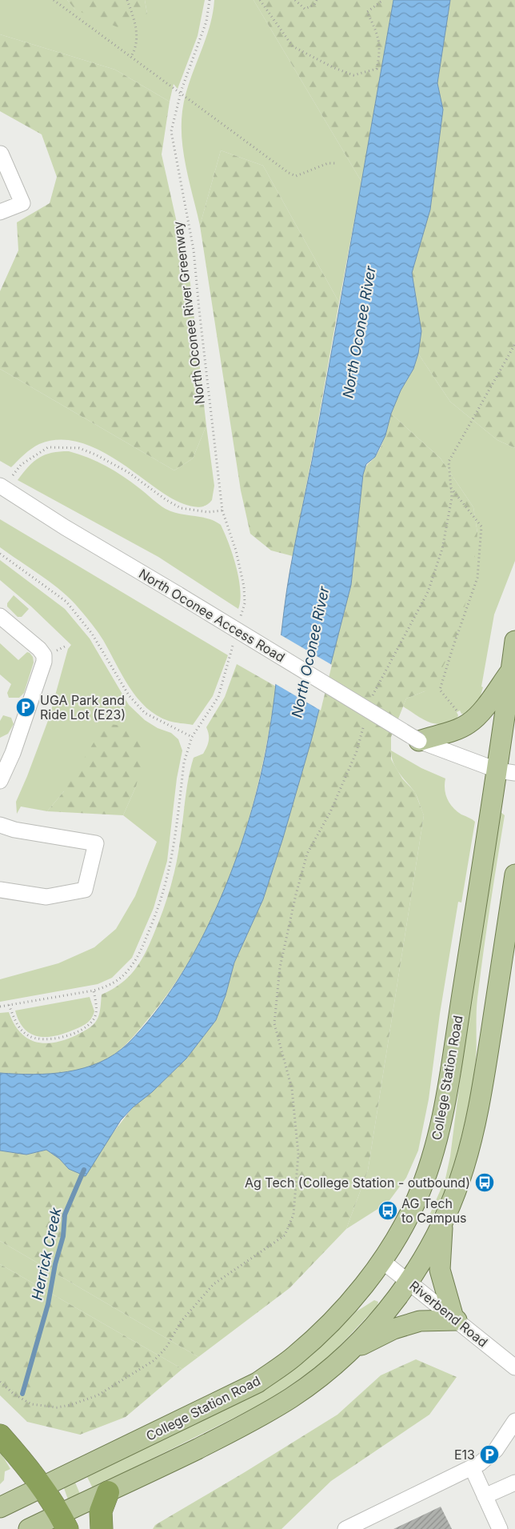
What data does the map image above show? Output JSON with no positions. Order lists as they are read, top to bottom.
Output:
{
  "streets": {
    "main road": ["College Station Road"],
    "street": ["North Oconee Access Road", "Riverbend Road"],
    "path": ["North Oconee River Greenway"]
  },
  "crossings": [
    ["North Oconee Access Road", "College Station Road"],
    ["College Station Road", "Riverbend Road"]
  ],
  "water": ["North Oconee River", "Herrick Creek"],
  "places": {
    "parking": ["UGA Park and Ride Lot (E23)", "E13"],
    "bus stop": ["Ag Tech (College Station - outbound)", "AG Tech to Campus"]
  }
}
